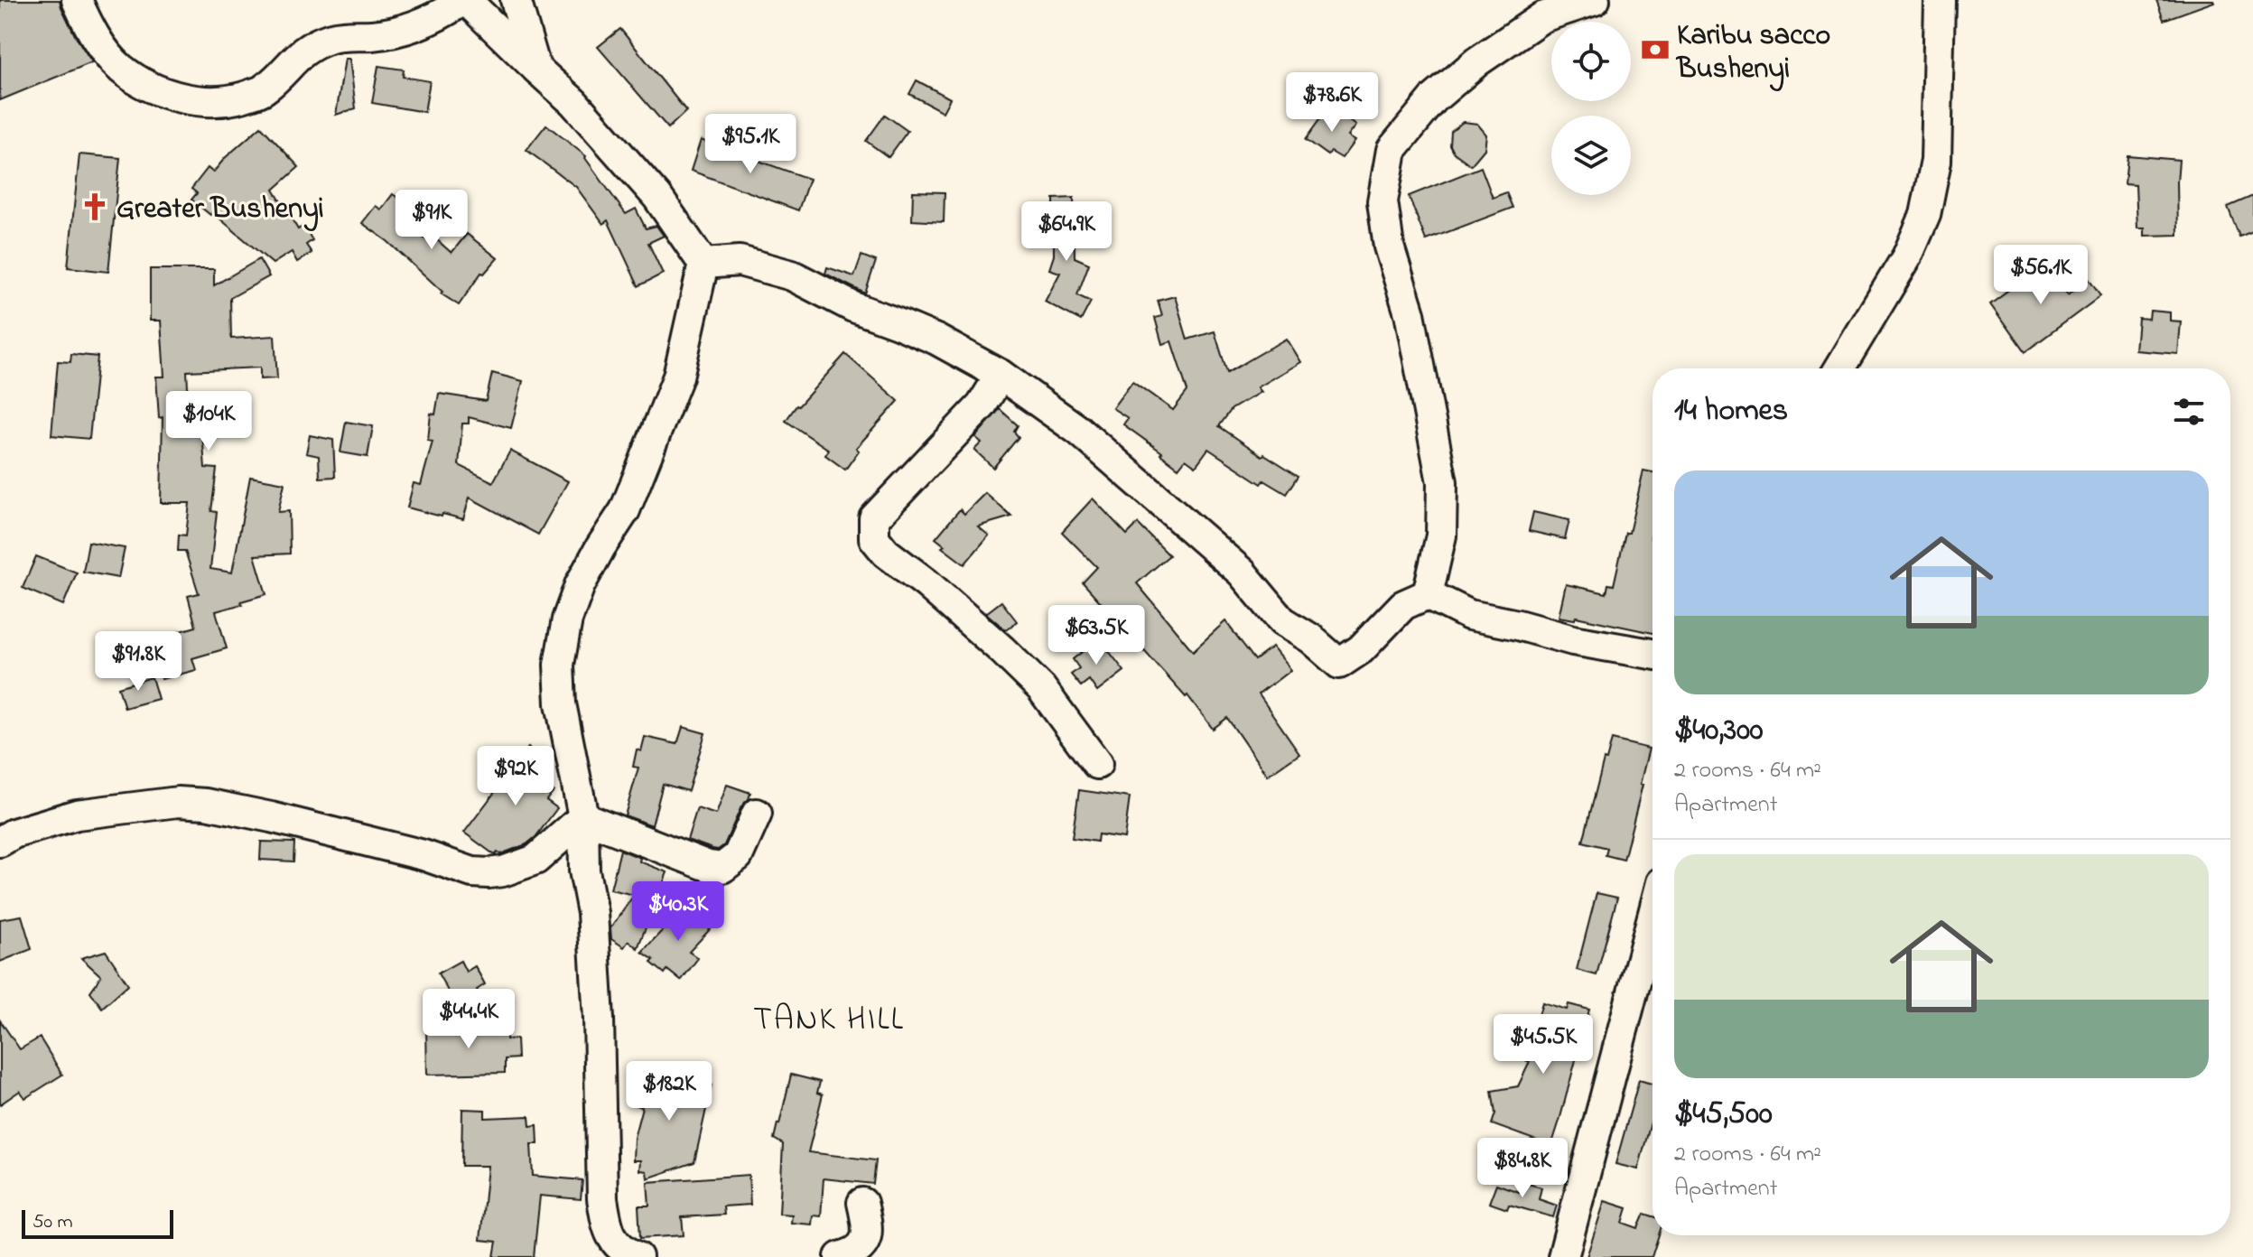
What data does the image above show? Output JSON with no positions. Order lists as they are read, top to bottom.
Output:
{
  "districts": ["TANK HILL"],
  "places": {
    "bank": ["Karibu sacco Bushenyi"],
    "church": ["Greater Bushenyi"]
  },
  "scale_bar": "50 m",
  "page": {
    "price": [
      "$78.6K",
      "$95.1K",
      "$91K",
      "$64.9K",
      "$56.1K",
      "$104K",
      "$63.5K",
      "$91.8K",
      "$92K",
      "$40.3K",
      "$44.4K",
      "$45.5K",
      "$182K",
      "$84.8K"
    ],
    "heading": "14 homes",
    "list": [
      {
        "name": "$40,300",
        "note": "2 rooms · 64 m² · Apartment"
      },
      {
        "name": "$45,500",
        "note": "2 rooms · 64 m² · Apartment"
      }
    ],
    "scale": "50 m"
  }
}
